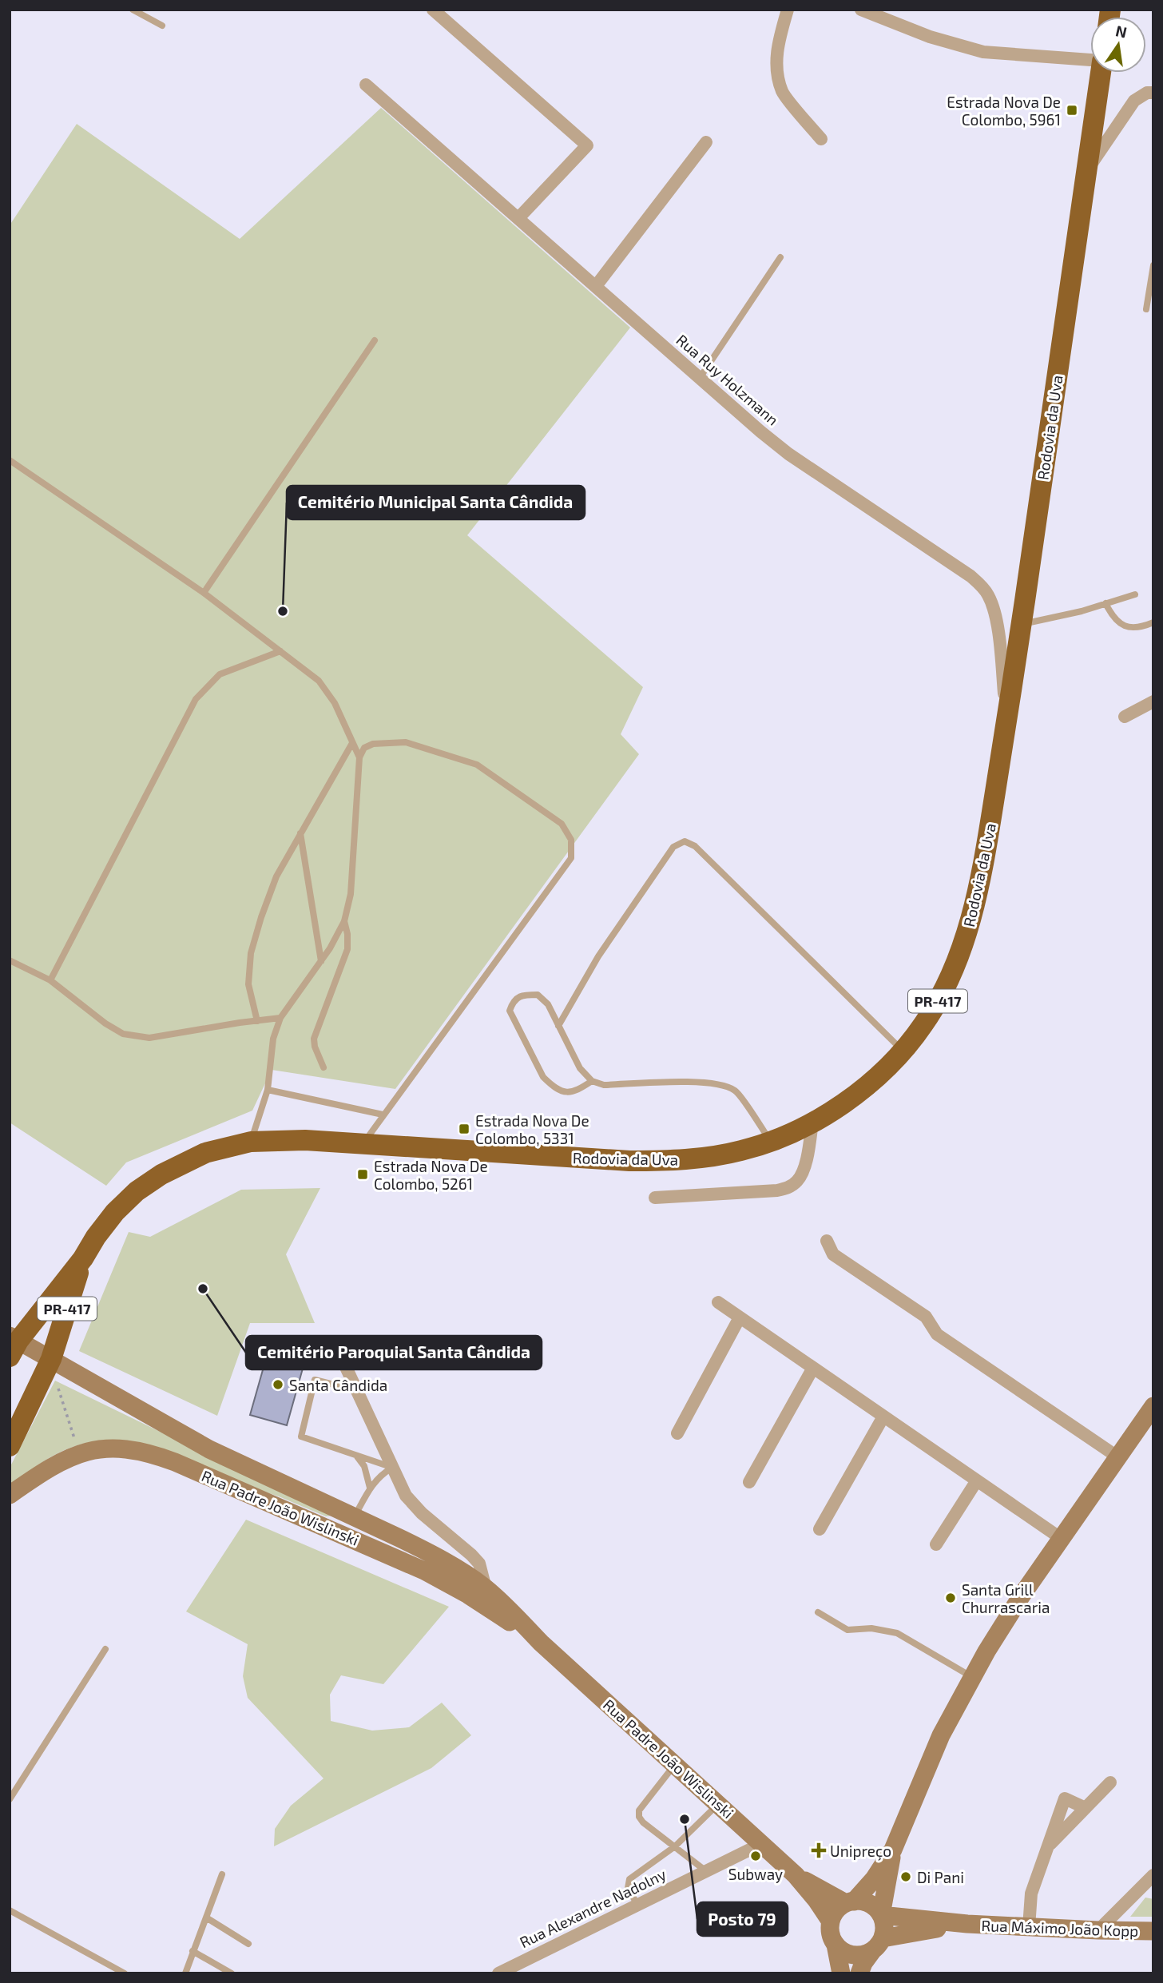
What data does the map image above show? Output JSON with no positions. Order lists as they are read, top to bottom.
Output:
{
  "streets": {
    "highway": ["Rodovia da Uva", "PR-417"],
    "main road": ["Rua Padre João Wislinski", "Rua Máximo João Kopp"],
    "street": ["Rua Ruy Holzmann", "Rua Alexandre Nadolny"]
  },
  "crossings": [
    ["Rua Ruy Holzmann", "Rodovia da Uva"],
    ["Rodovia da Uva", "Rua Padre João Wislinski"],
    ["Rua Padre João Wislinski", "Rua Alexandre Nadolny"],
    ["Rua Padre João Wislinski", "Rua Máximo João Kopp"]
  ],
  "places": {
    "transit": ["Estrada Nova De Colombo, 5961", "Estrada Nova De Colombo, 5331", "Estrada Nova De Colombo, 5261"],
    "other": [
      "Cemitério Municipal Santa Cândida",
      "Cemitério Paroquial Santa Cândida",
      "Santa Cândida",
      "Santa Grill Churrascaria",
      "Posto 79",
      "Subway",
      "Di Pani"
    ],
    "health": ["Unipreço"]
  },
  "north": "top"
}
